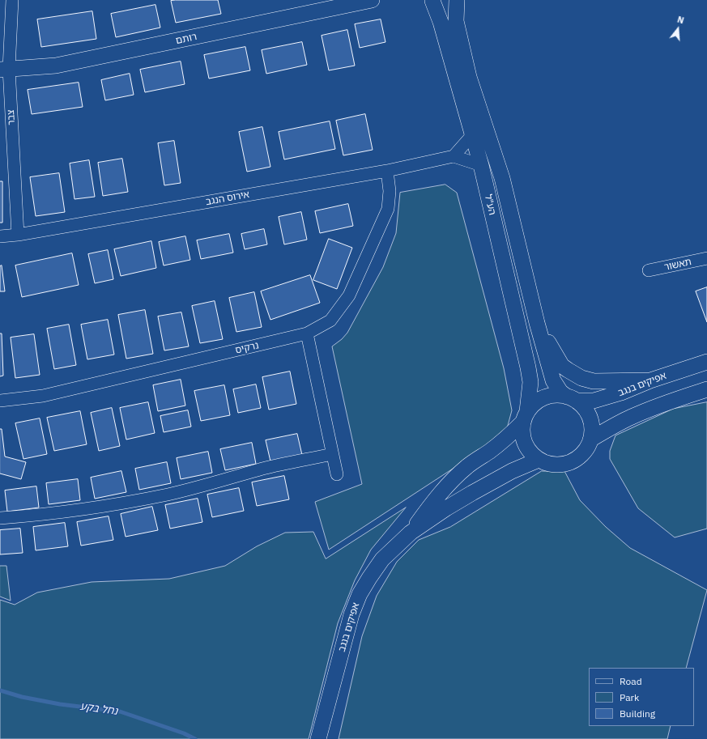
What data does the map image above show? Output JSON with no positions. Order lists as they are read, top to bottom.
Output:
{
  "streets": {
    "street": [
      "רותם",
      "צבר",
      "אירוס הנגב",
      "הע\"ל",
      "תאשור",
      "נרקיס",
      "אפיקים בנגב"
    ]
  },
  "crossings": [
    ["רותם", "צבר"],
    ["צבר", "אירוס הנגב"],
    ["אירוס הנגב", "נרקיס"],
    ["הע\"ל", "אפיקים בנגב"]
  ],
  "water": ["נחל בקע"],
  "legend": ["Road", "Park", "Building"],
  "north": "top"
}
